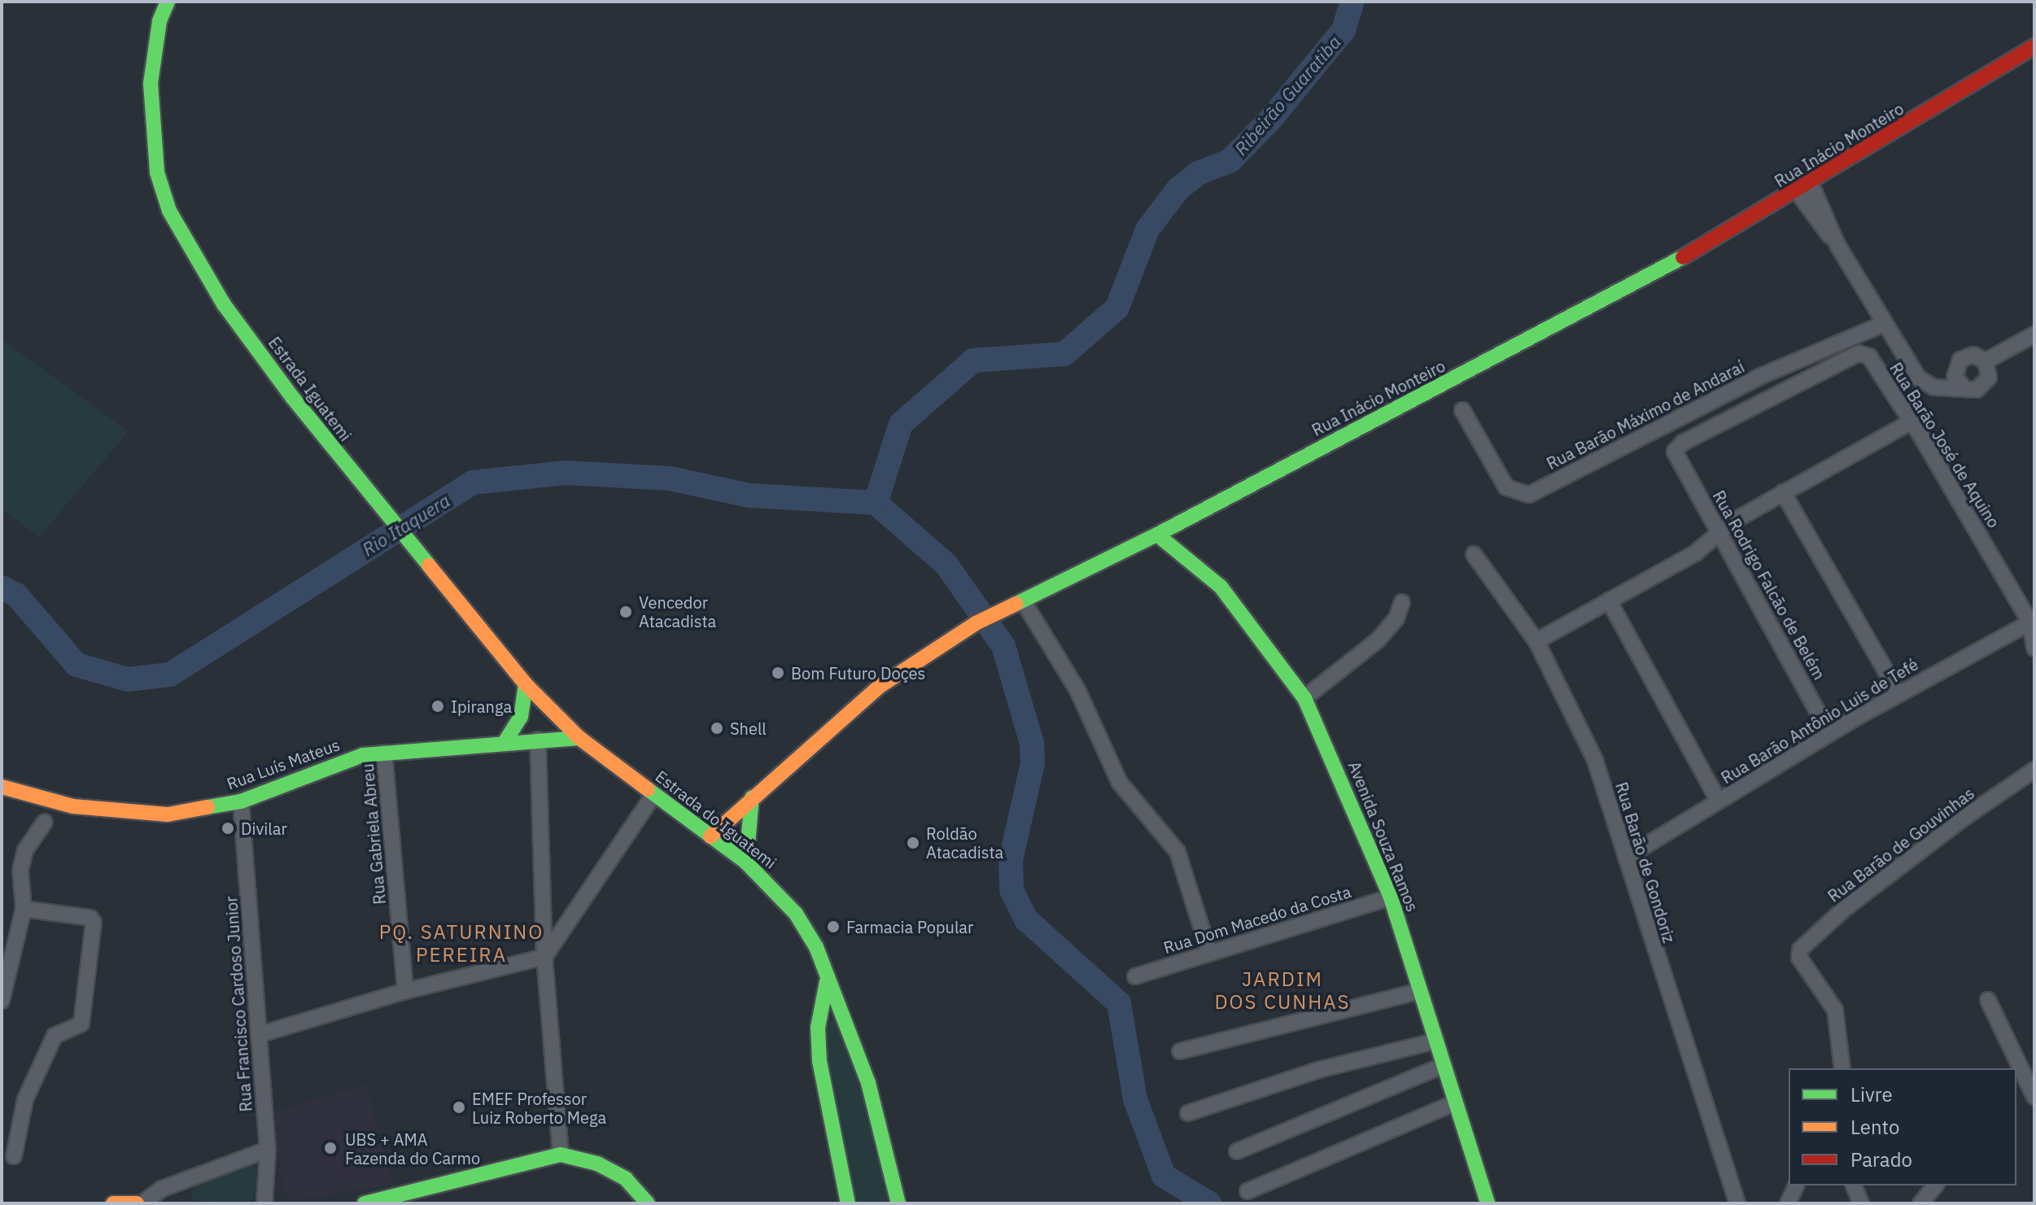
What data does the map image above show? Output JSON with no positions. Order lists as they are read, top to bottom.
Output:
{
  "streets": {
    "street": [
      "Rua Inácio Monteiro",
      "Estrada Iguatemi",
      "Rua Barão Máximo de Andaraí",
      "Rua Barão José de Aquino",
      "Rua Rodrigo Falcão de Belém",
      "Rua Barão Antônio Luis de Tefé",
      "Rua Luís Mateus",
      "Estrada do Iguatemi",
      "Rua Gabriela Abreu",
      "Avenida Souza Ramos",
      "Rua Barão de Gouvinhas",
      "Rua Barão de Gondoriz",
      "Rua Dom Macedo da Costa",
      "Rua Francisco Cardoso Junior"
    ]
  },
  "crossings": [
    ["Rua Inácio Monteiro", "Estrada do Iguatemi"],
    ["Rua Inácio Monteiro", "Avenida Souza Ramos"],
    ["Estrada Iguatemi", "Rua Luís Mateus"],
    ["Estrada Iguatemi", "Estrada do Iguatemi"],
    ["Rua Barão José de Aquino", "Rua Rodrigo Falcão de Belém"],
    ["Rua Barão José de Aquino", "Rua Barão Antônio Luis de Tefé"],
    ["Rua Rodrigo Falcão de Belém", "Rua Barão Antônio Luis de Tefé"],
    ["Rua Barão Antônio Luis de Tefé", "Rua Barão de Gondoriz"],
    ["Rua Luís Mateus", "Estrada do Iguatemi"],
    ["Rua Luís Mateus", "Rua Gabriela Abreu"],
    ["Rua Luís Mateus", "Rua Francisco Cardoso Junior"],
    ["Avenida Souza Ramos", "Rua Dom Macedo da Costa"]
  ],
  "districts": ["PQ. SATURNINO PEREIRA", "JARDIM DOS CUNHAS"],
  "water": ["Ribeirão Guaratiba", "Rio Itaquera"],
  "places": [
    "Vencedor Atacadista",
    "Bom Futuro Doçes",
    "Ipiranga",
    "Shell",
    "Divilar",
    "Roldão Atacadista",
    "Farmacia Popular",
    "EMEF Professor Luiz Roberto Mega",
    "UBS + AMA Fazenda do Carmo"
  ],
  "legend": ["Livre", "Lento", "Parado"]
}
